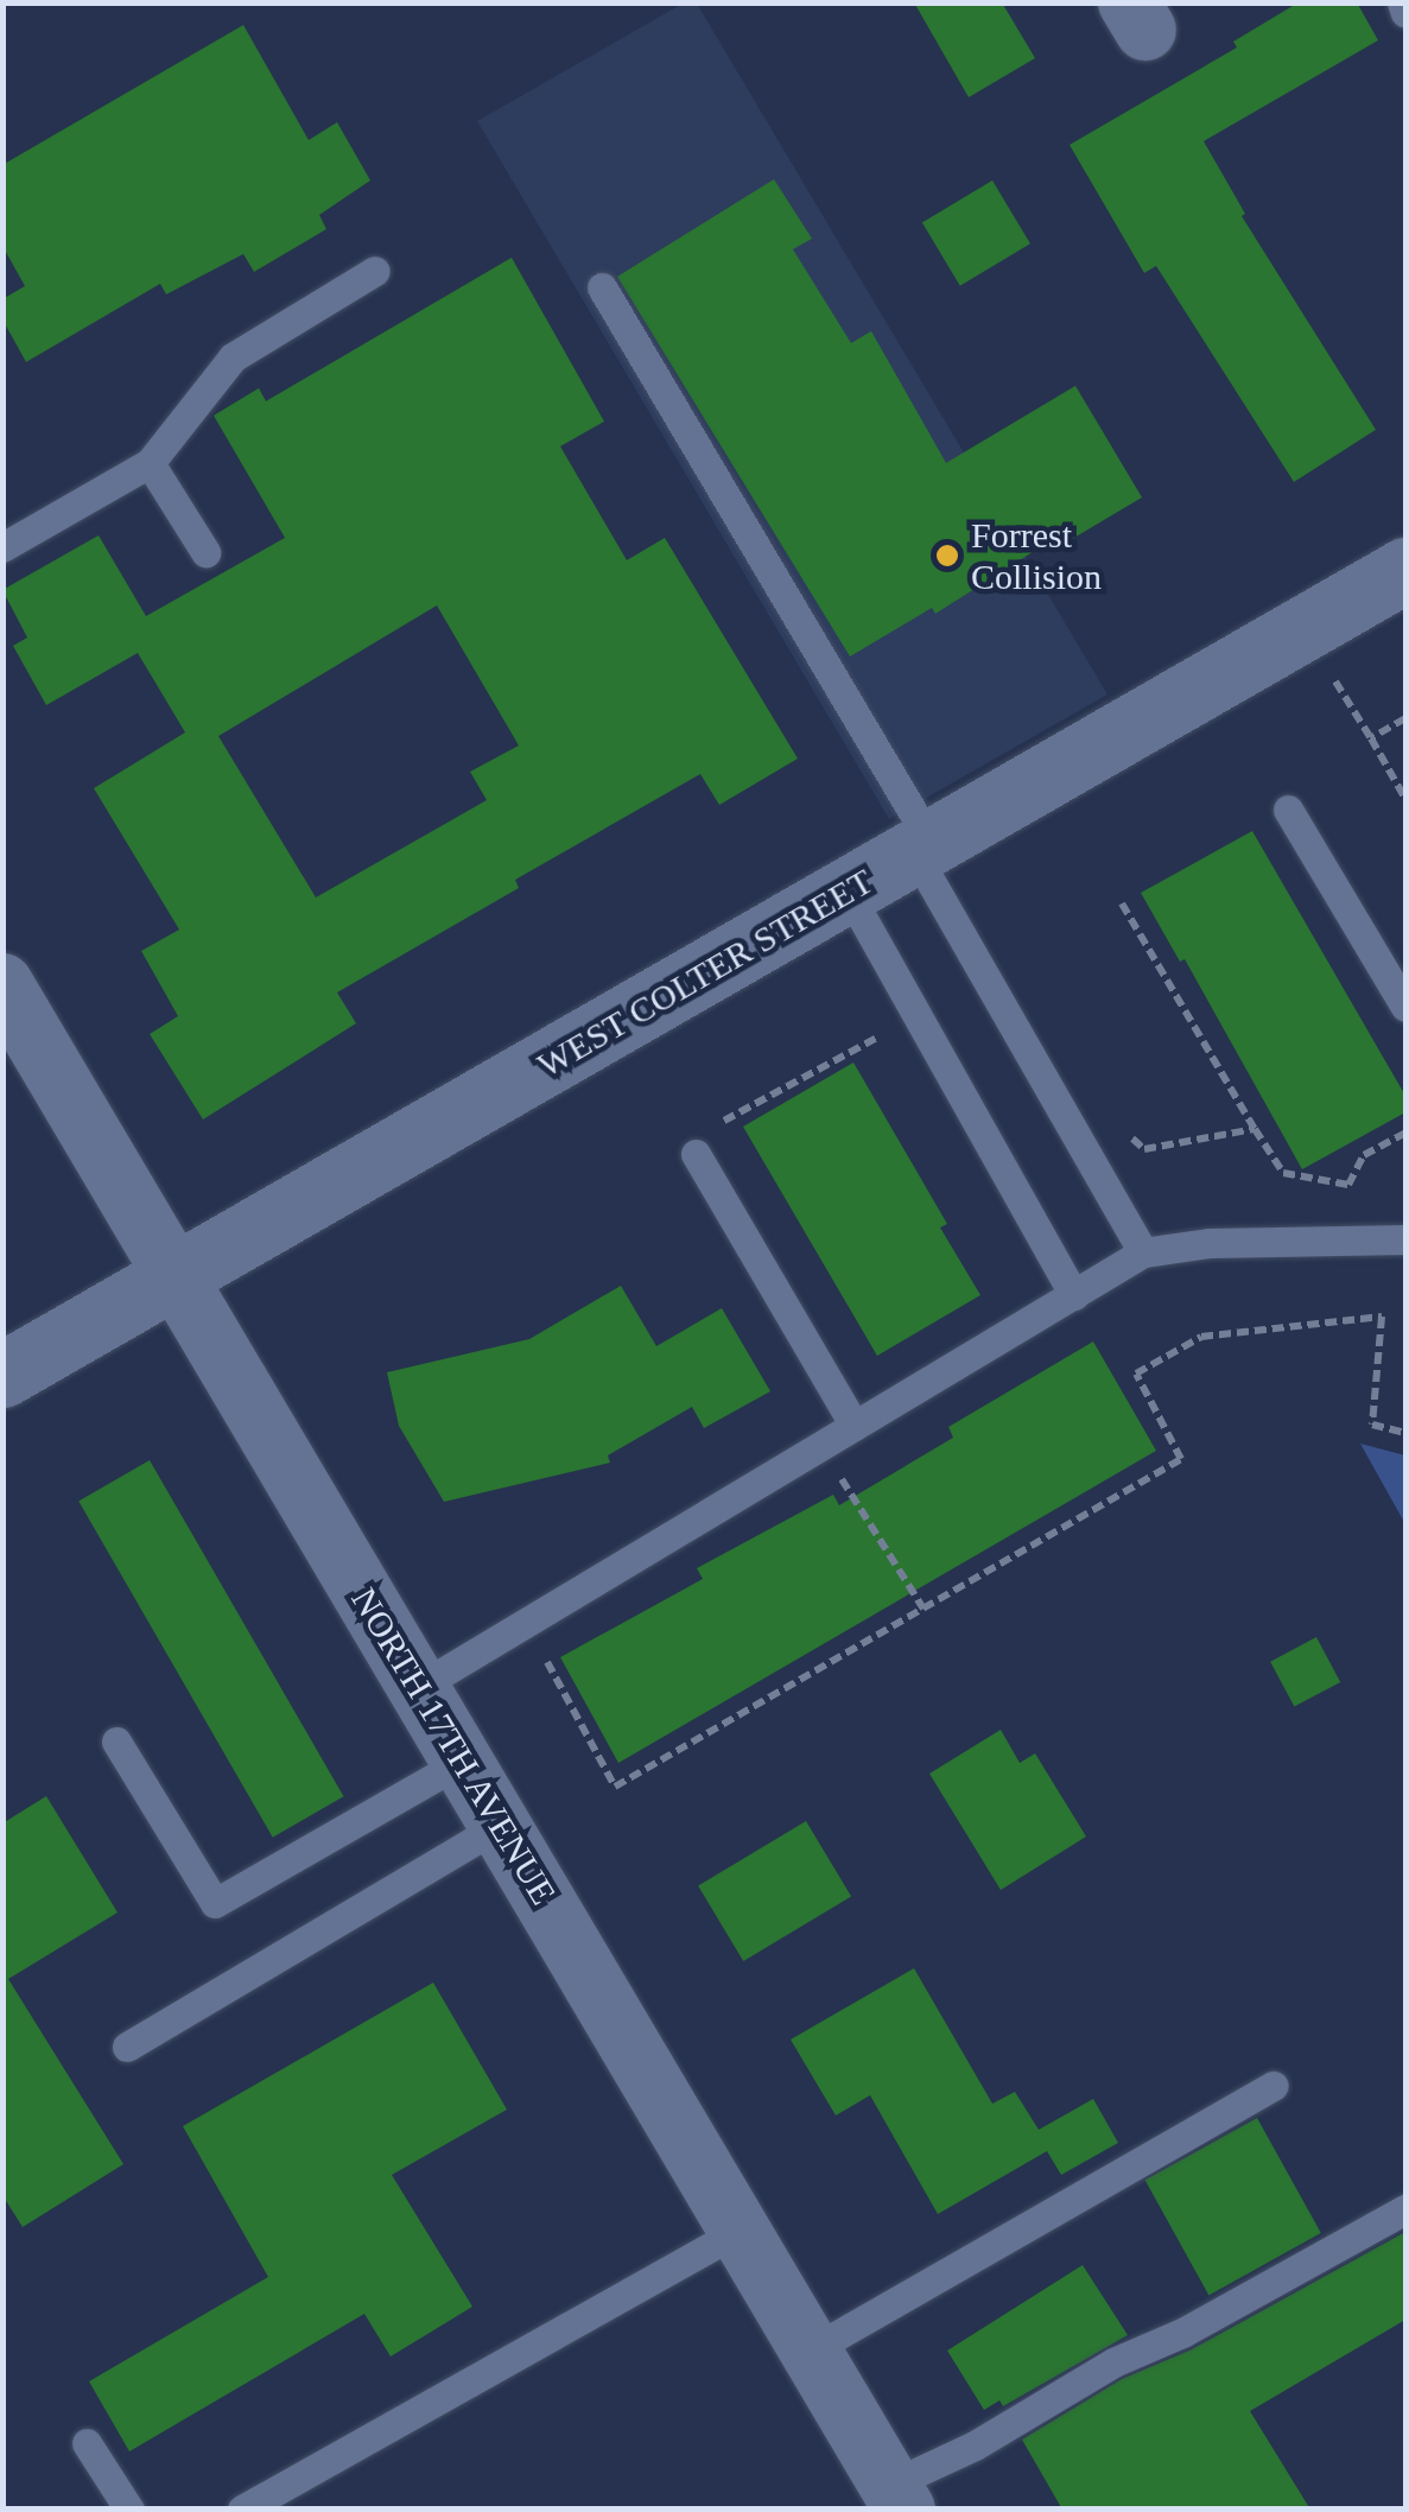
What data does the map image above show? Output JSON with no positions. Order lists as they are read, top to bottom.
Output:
{
  "streets": {
    "street": ["WEST COLTER STREET", "NORTH 17TH AVENUE"]
  },
  "crossings": [
    ["WEST COLTER STREET", "NORTH 17TH AVENUE"]
  ],
  "places": ["Forrest Collision"]
}
